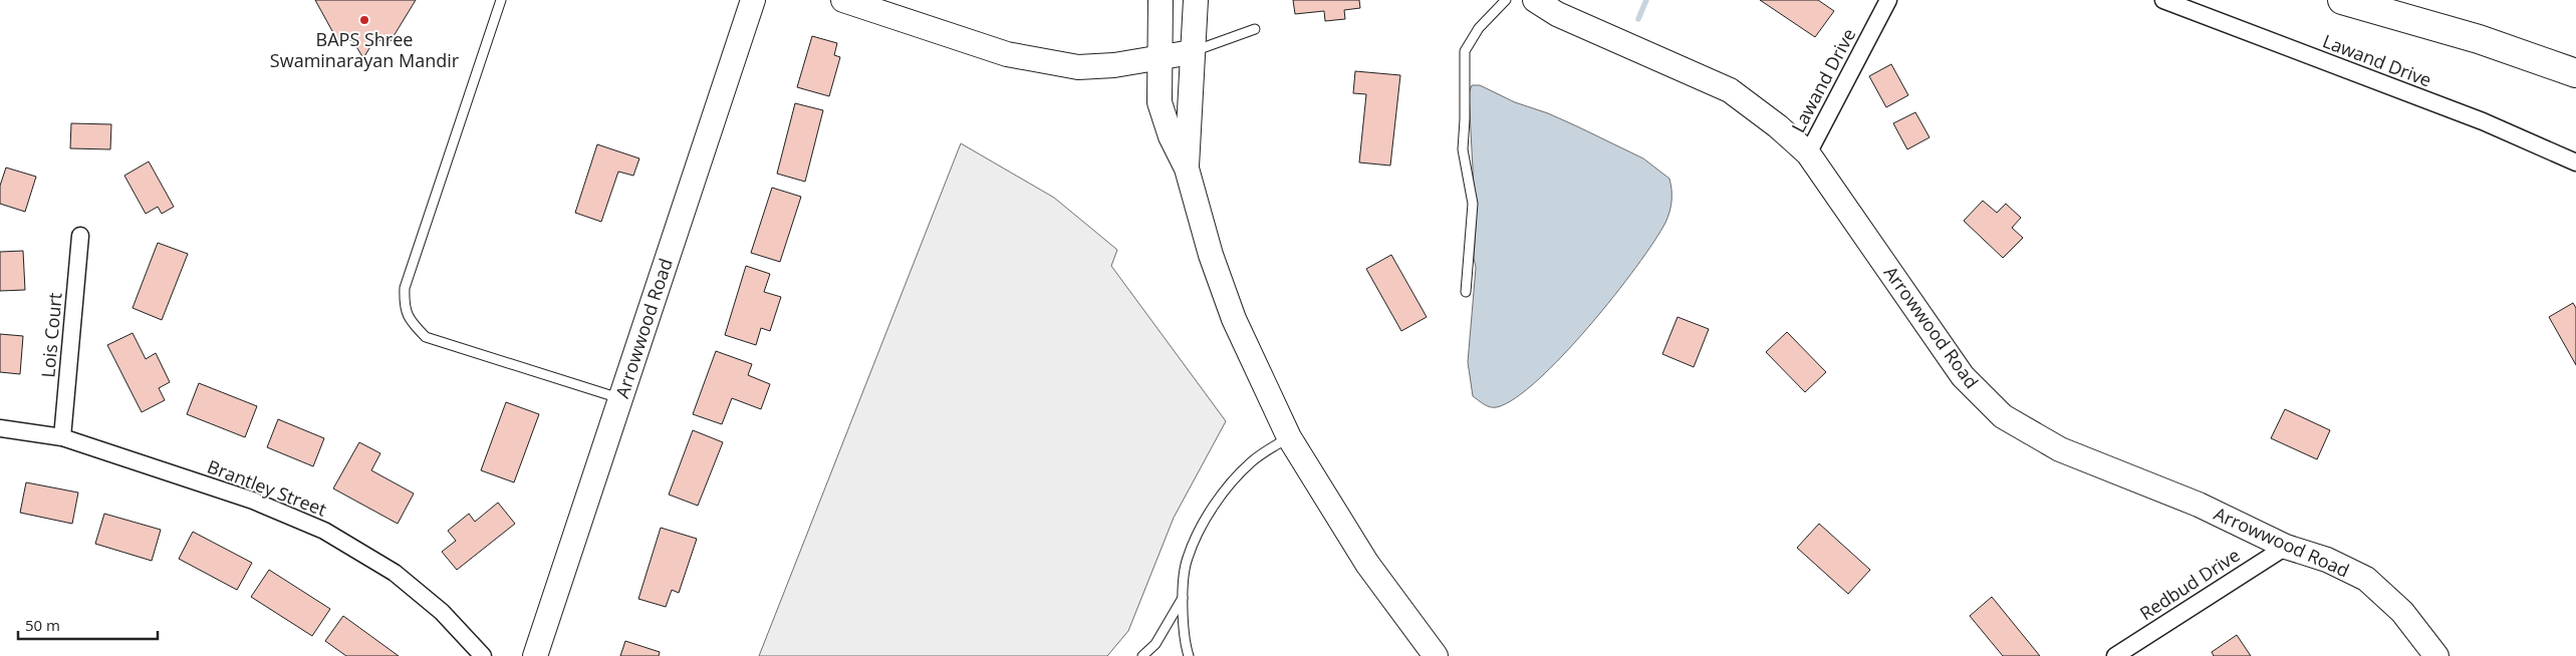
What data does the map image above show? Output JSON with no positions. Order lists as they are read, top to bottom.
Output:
{
  "streets": {
    "street": [
      "Lawand Drive",
      "Arrowwood Road",
      "Lois Court",
      "Brantley Street",
      "Redbud Drive"
    ]
  },
  "crossings": [
    ["Lawand Drive", "Arrowwood Road"],
    ["Arrowwood Road", "Redbud Drive"],
    ["Lois Court", "Brantley Street"]
  ],
  "places": ["BAPS Shree Swaminarayan Mandir"],
  "scale_bar": "50 m"
}
